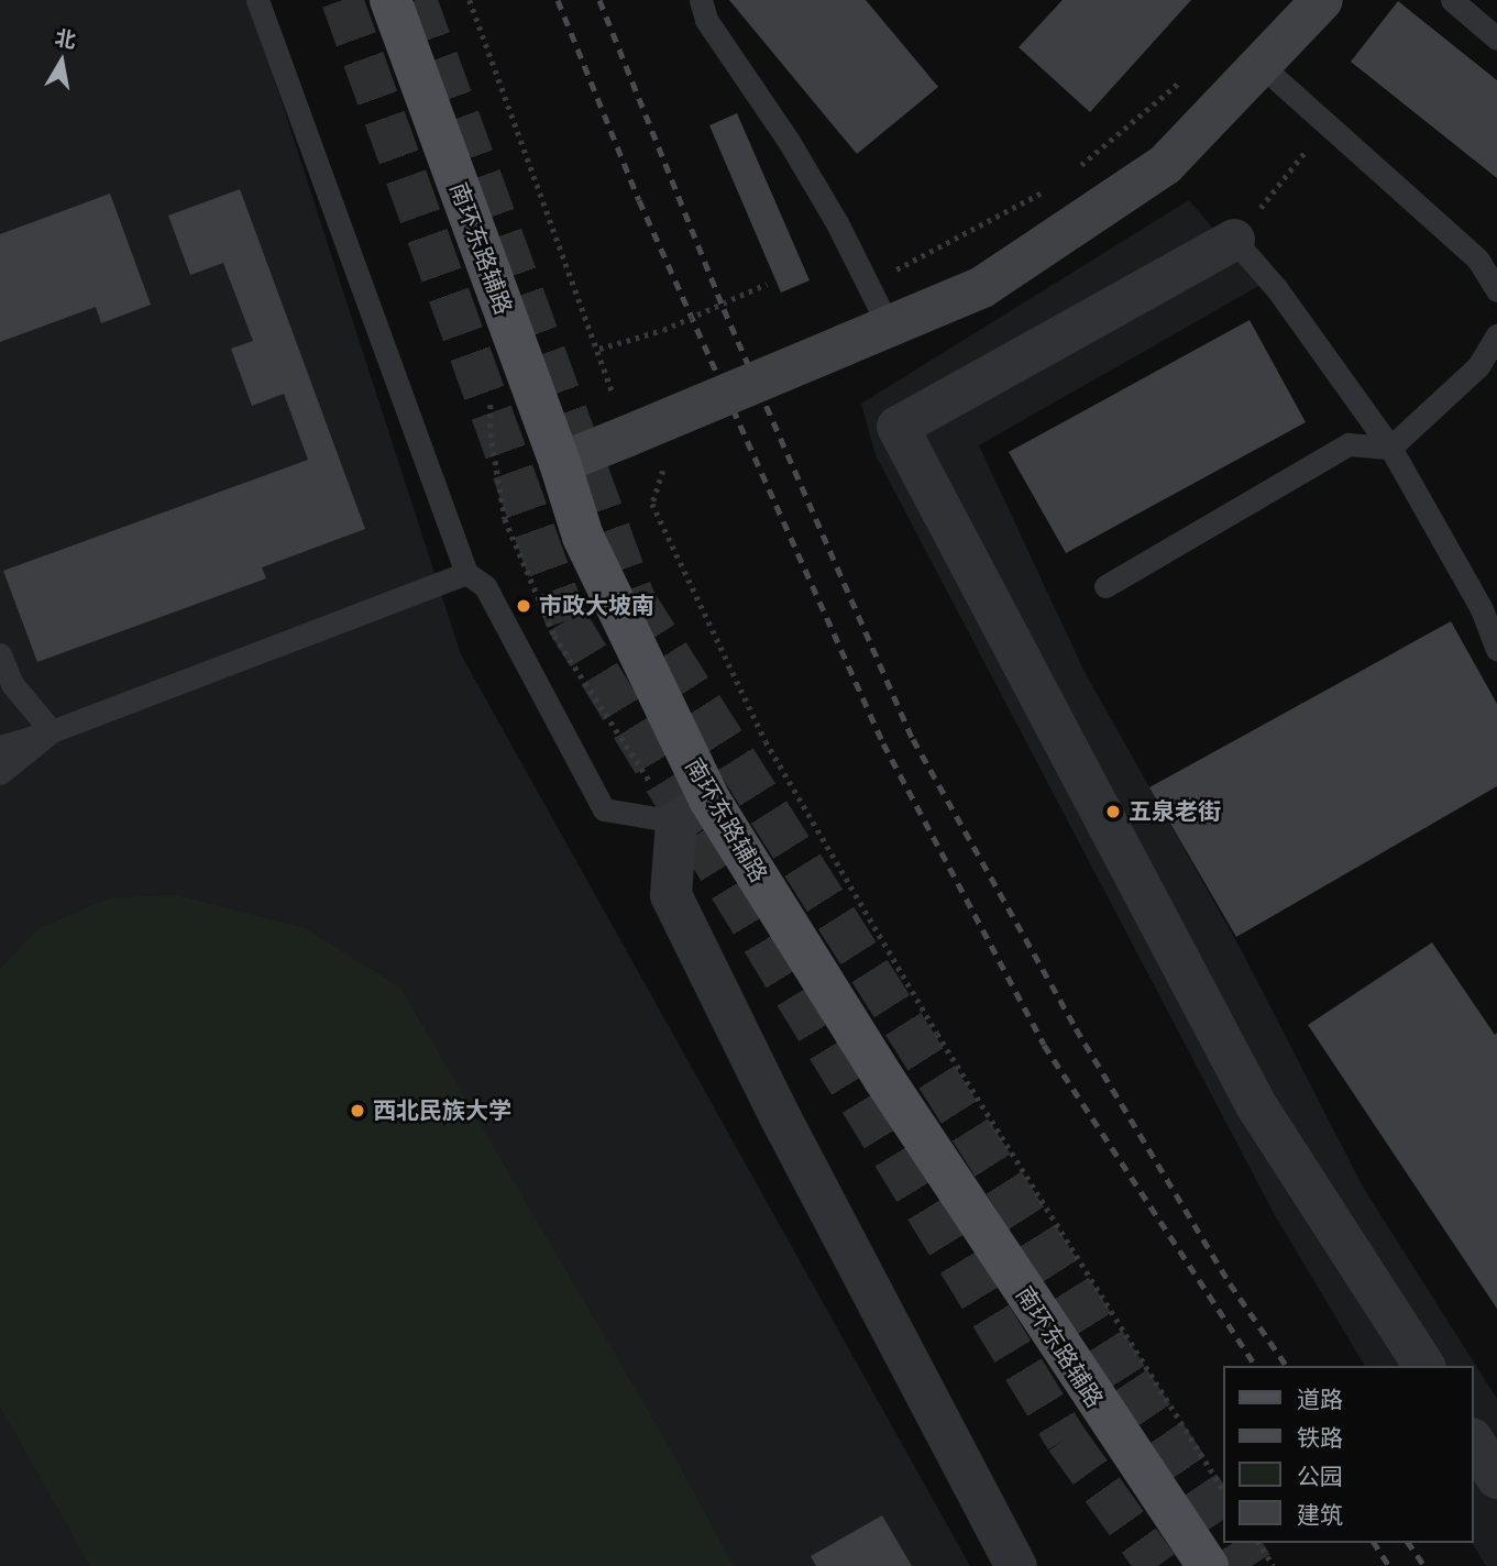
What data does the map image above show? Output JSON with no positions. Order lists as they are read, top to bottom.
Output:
{
  "streets": {
    "main road": ["南环东路辅路"]
  },
  "places": ["市政大坡南", "五泉老街", "西北民族大学"],
  "legend": [
    "道路",
    "铁路",
    "公园",
    "建筑"
  ],
  "north": "top"
}
